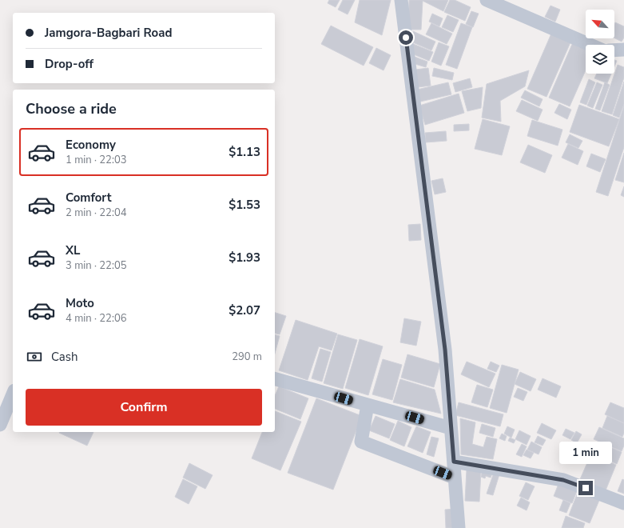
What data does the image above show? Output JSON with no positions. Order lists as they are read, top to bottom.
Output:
{
  "north": "top left",
  "page": {
    "banner": ["Jamgora-Bagbari Road", "Drop-off"],
    "heading": "Choose a ride",
    "list": [
      {
        "name": "Economy",
        "note": "1 min · 22:03",
        "value": "$1.13"
      },
      {
        "name": "Comfort",
        "note": "2 min · 22:04",
        "value": "$1.53"
      },
      {
        "name": "XL",
        "note": "3 min · 22:05",
        "value": "$1.93"
      },
      {
        "name": "Moto",
        "note": "4 min · 22:06",
        "value": "$2.07"
      }
    ],
    "pay": ["Cash", "290 m"],
    "buttons": "Confirm",
    "bubble": "1 min"
  }
}
